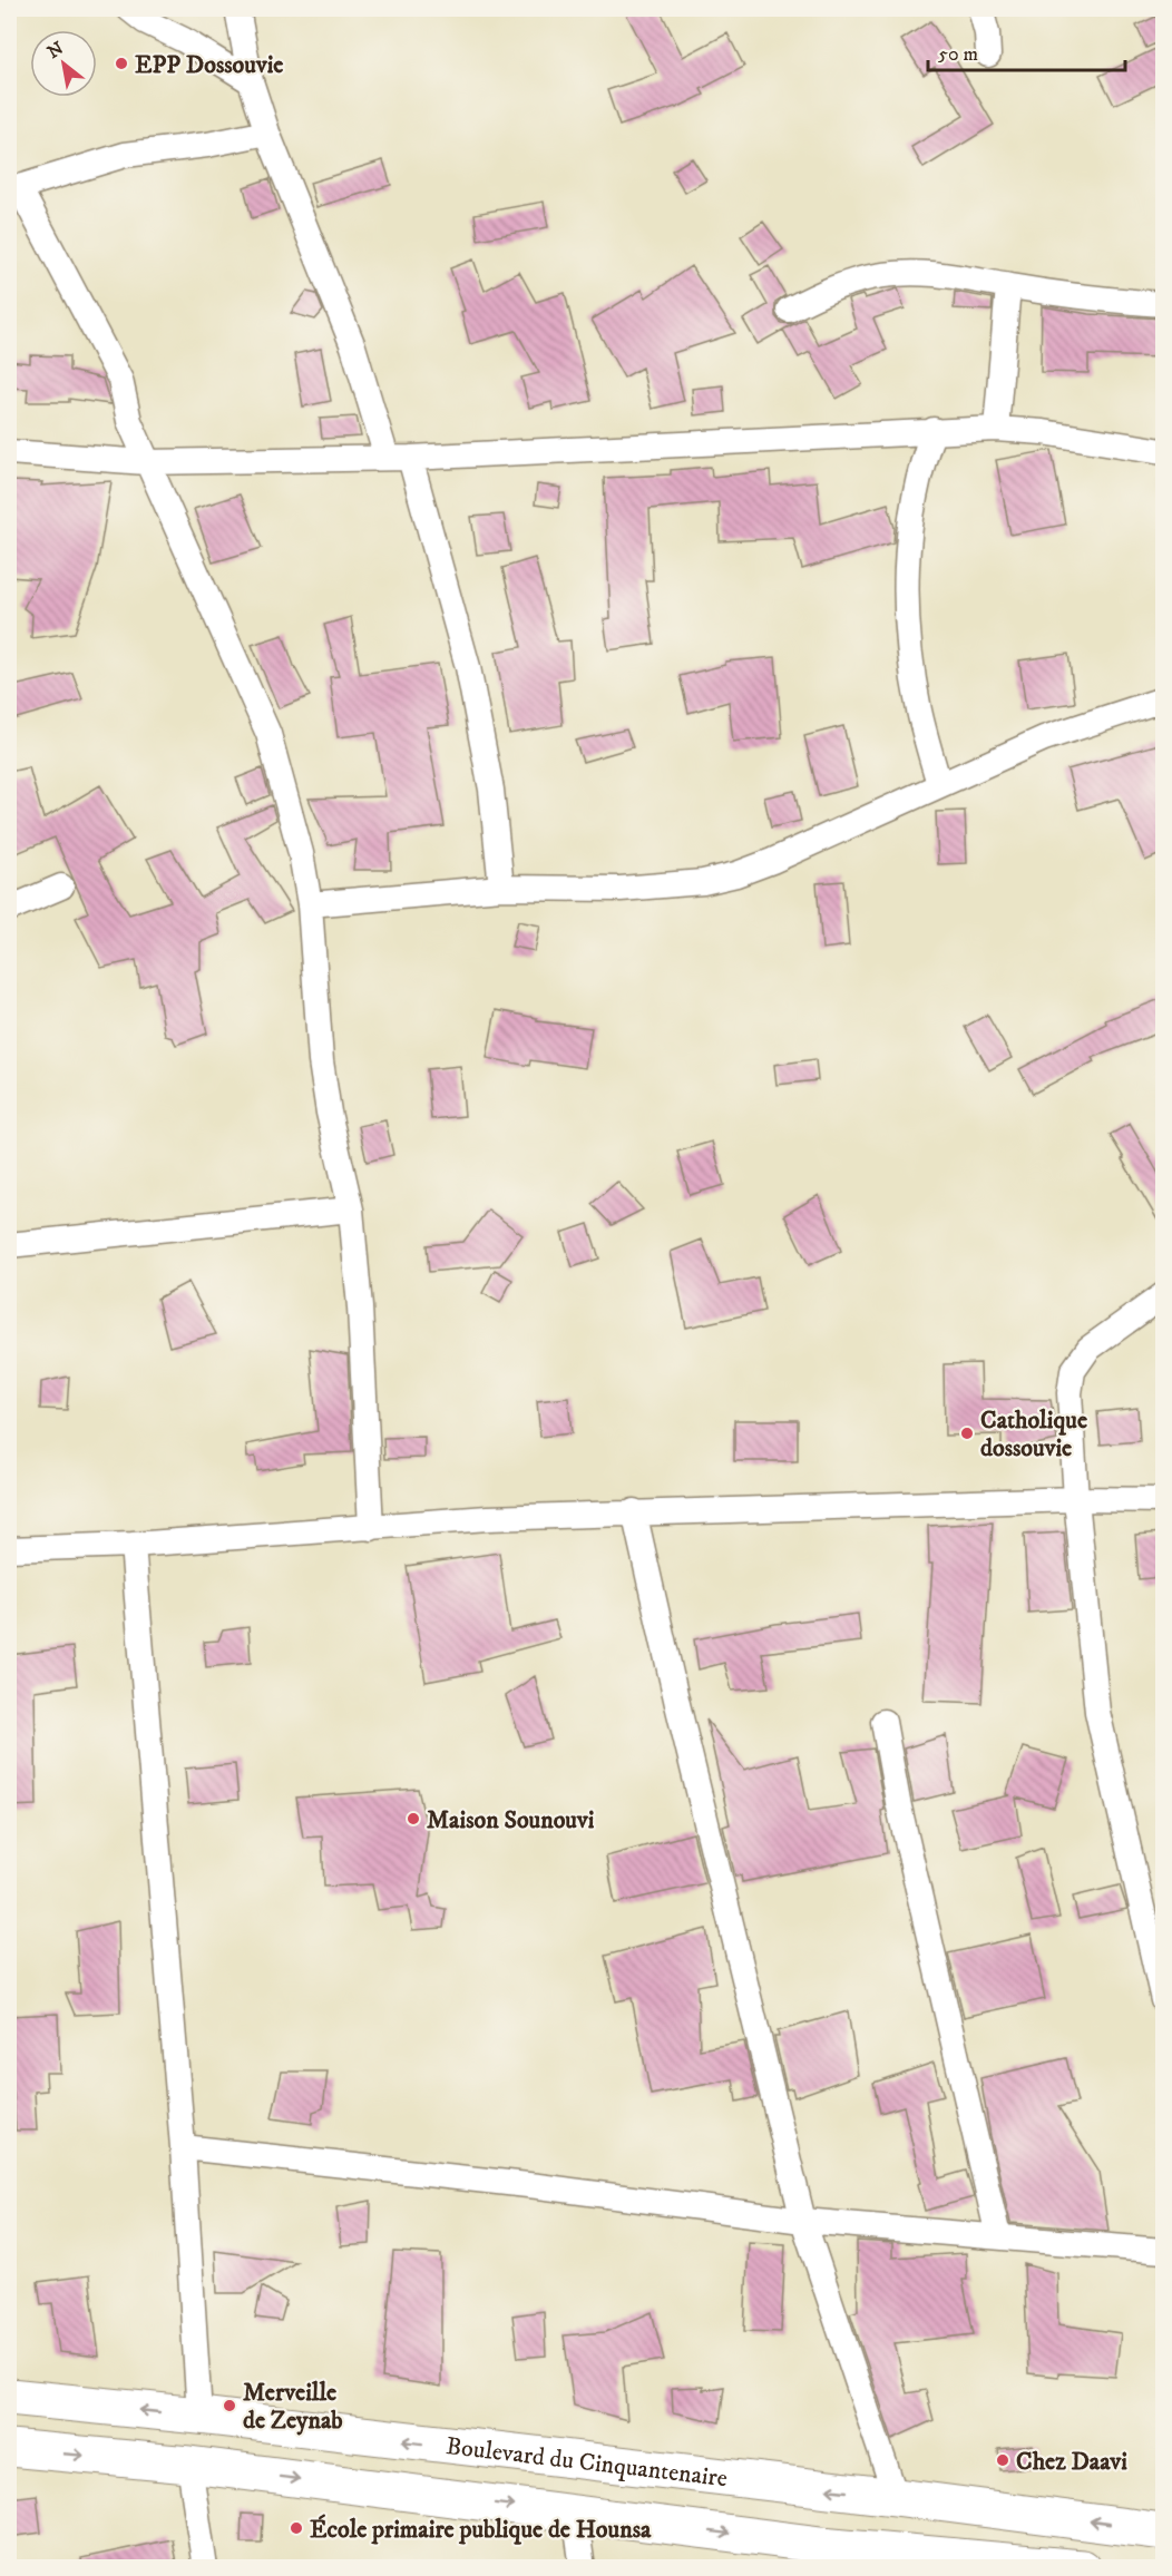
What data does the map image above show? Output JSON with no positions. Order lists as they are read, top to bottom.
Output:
{
  "streets": {
    "main road": ["Boulevard du Cinquantenaire"]
  },
  "places": [
    "EPP Dossouvie",
    "Catholique dossouvie",
    "Maison Sounouvi",
    "Merveille de Zeynab",
    "Chez Daavi",
    "École primaire publique de Hounsa"
  ],
  "scale_bar": "50 m",
  "north": "top left"
}
